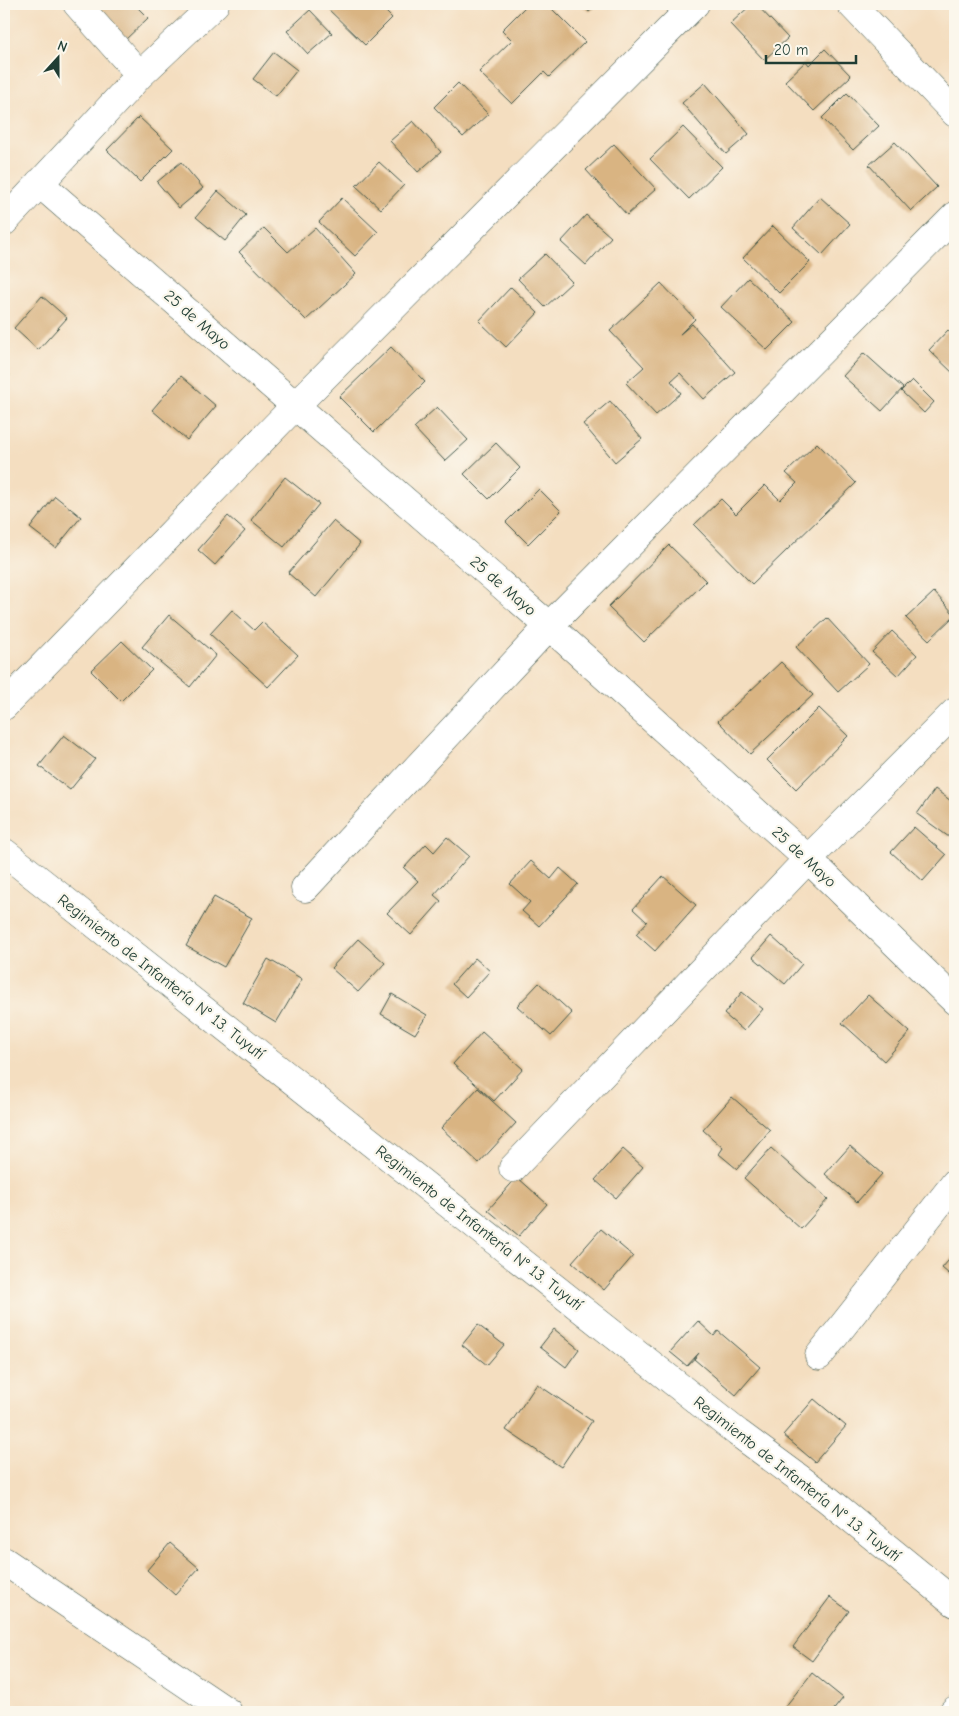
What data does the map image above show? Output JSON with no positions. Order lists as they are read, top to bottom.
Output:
{
  "streets": {
    "street": ["25 de Mayo", "Regimiento de Infantería N° 13. Tuyutí"]
  },
  "scale_bar": "20 m",
  "north": "top"
}
